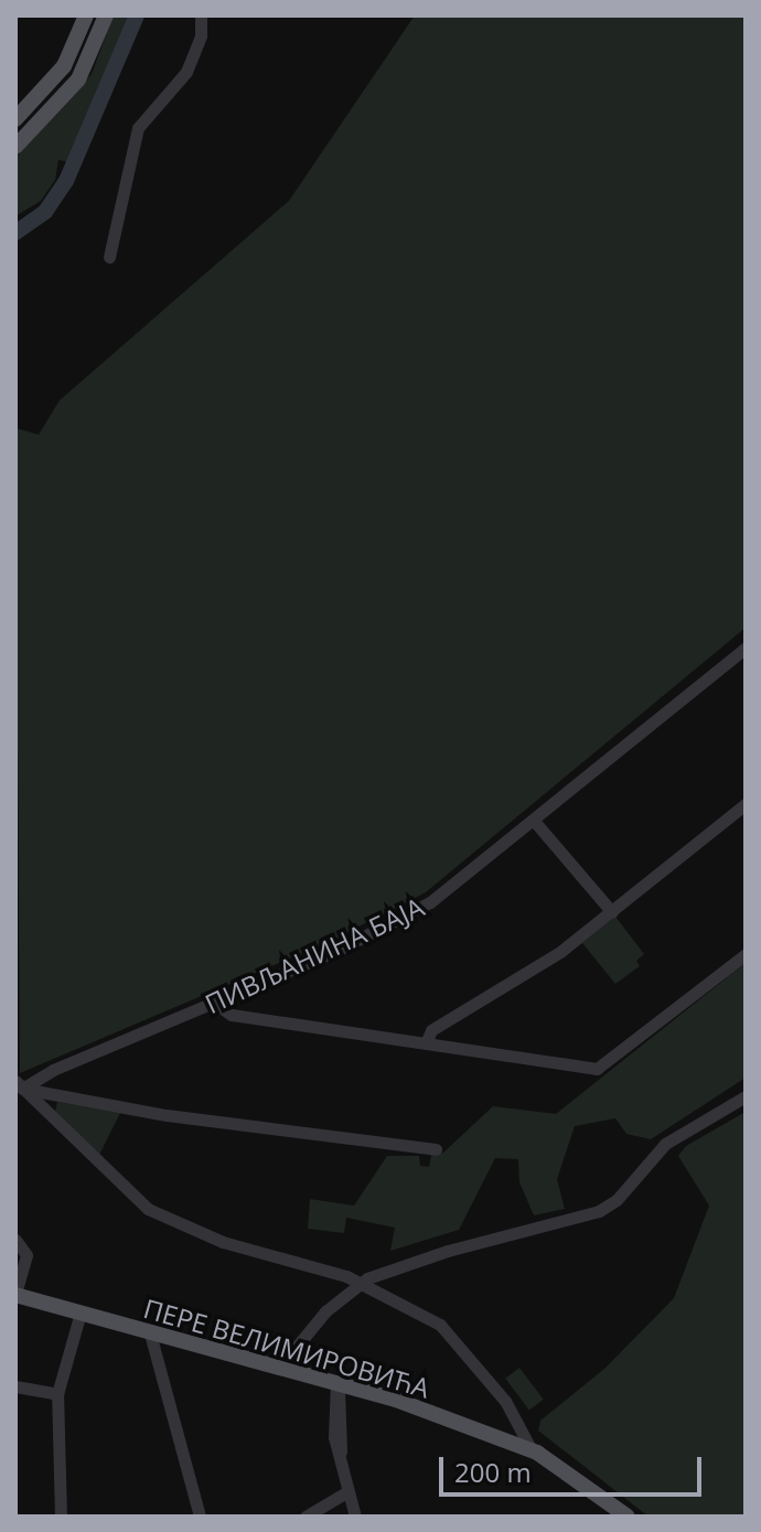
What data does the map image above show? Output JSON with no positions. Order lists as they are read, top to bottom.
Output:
{
  "streets": {
    "main road": ["ПЕРЕ ВЕЛИМИРОВИЋА"],
    "street": ["ПИВЉАНИНА БАЈА"]
  },
  "scale_bar": "200 m"
}
